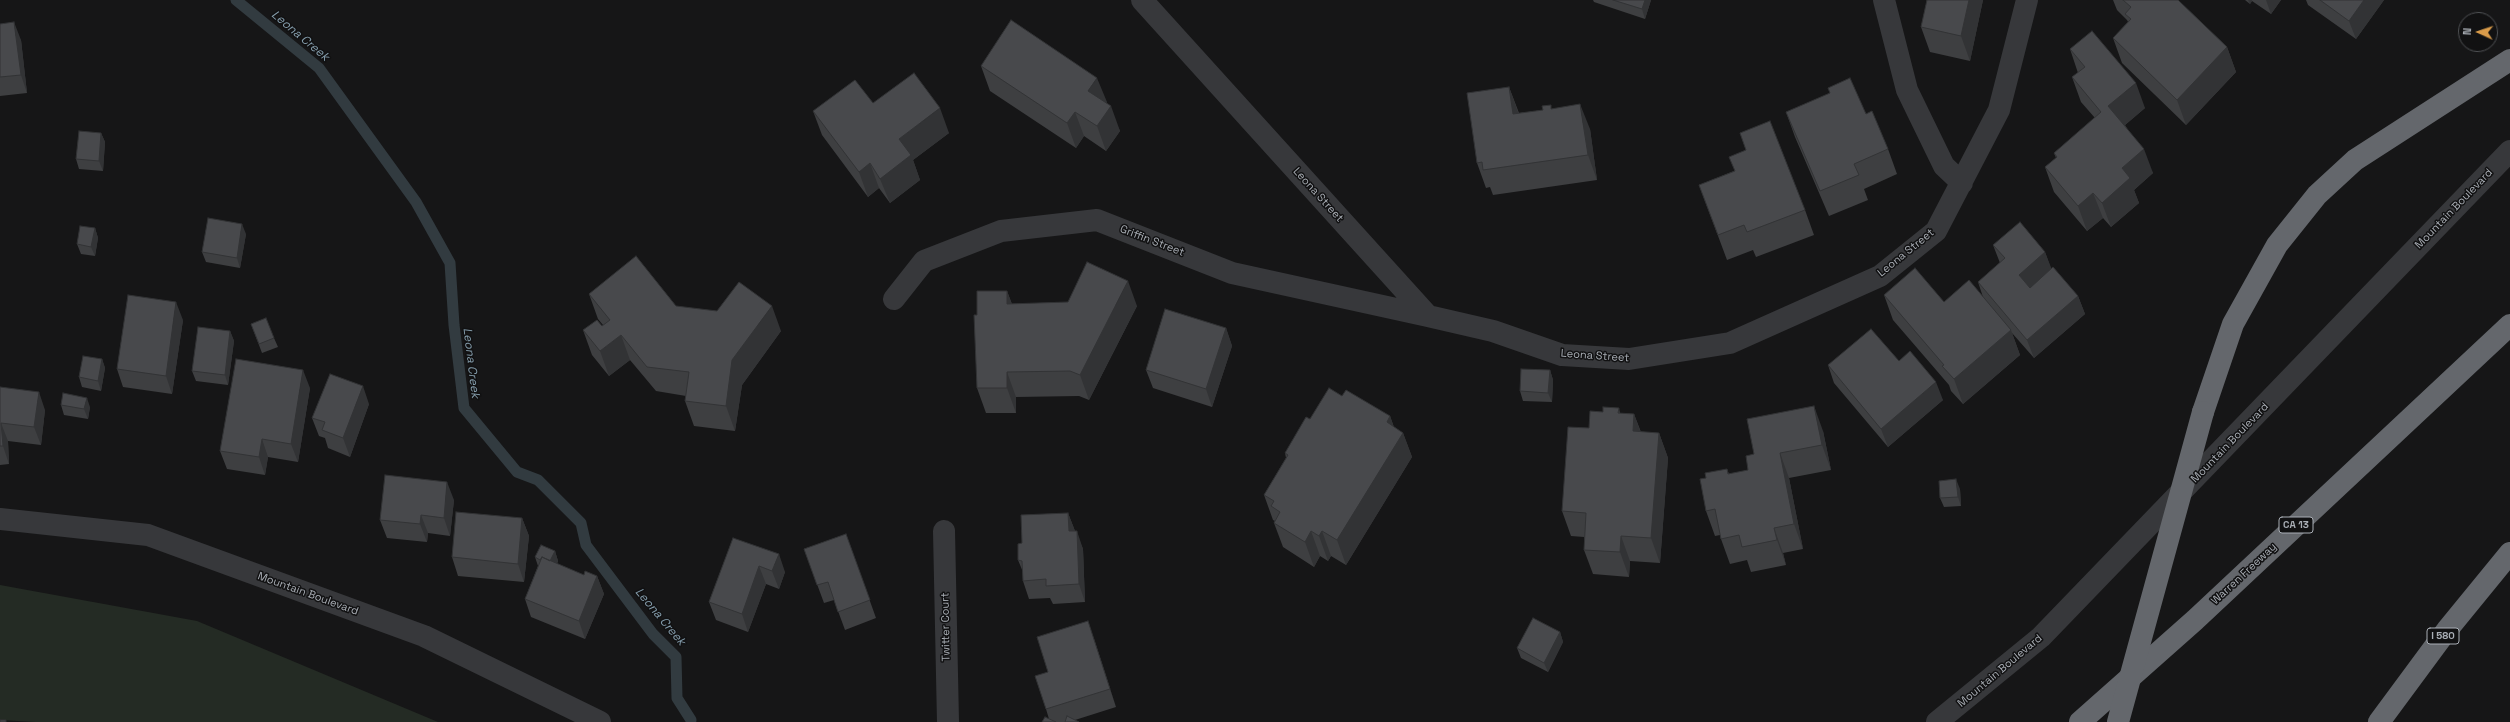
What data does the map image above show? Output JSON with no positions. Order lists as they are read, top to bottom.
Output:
{
  "streets": {
    "highway": ["CA 13", "Warren Freeway", "I 580"],
    "street": [
      "Leona Street",
      "Mountain Boulevard",
      "Griffin Street",
      "Twitter Court"
    ]
  },
  "crossings": [
    ["Leona Street", "Griffin Street"]
  ],
  "water": ["Leona Creek"],
  "north": "left"
}
